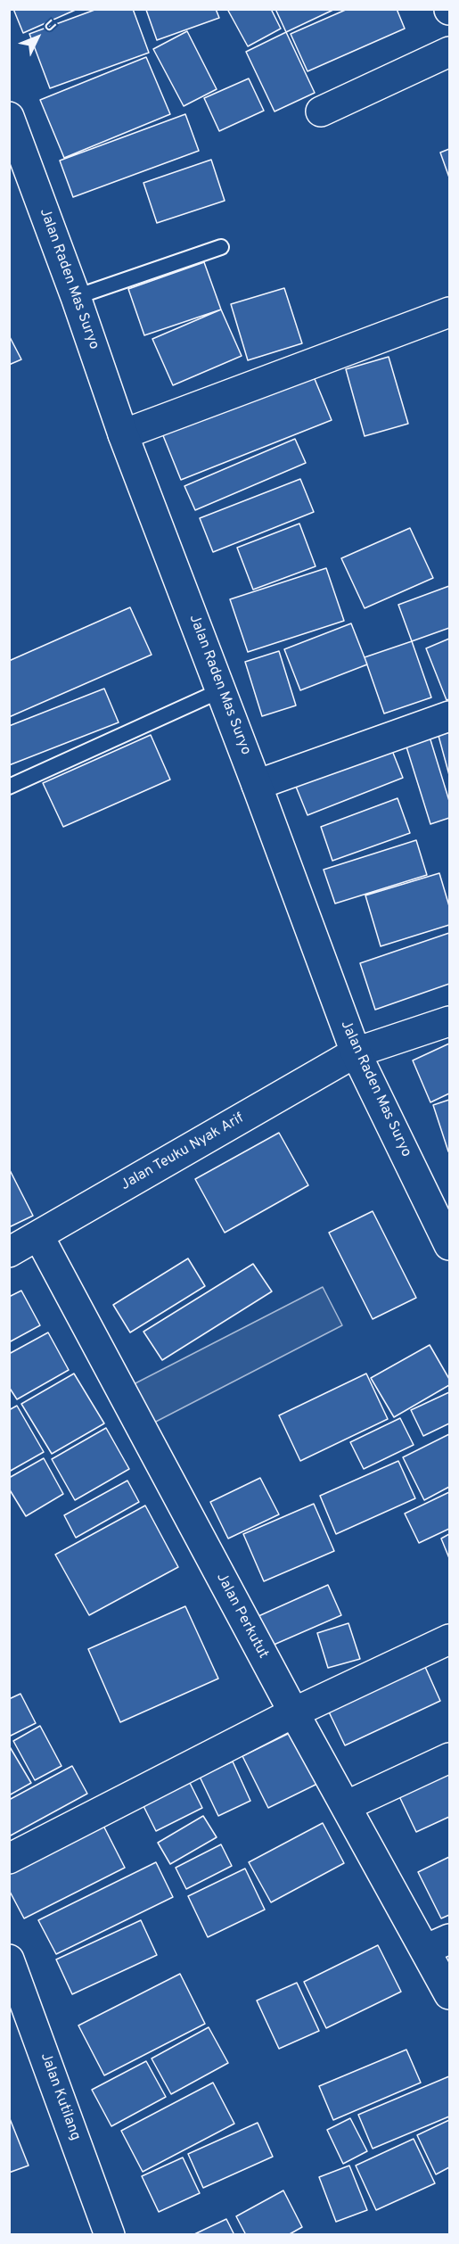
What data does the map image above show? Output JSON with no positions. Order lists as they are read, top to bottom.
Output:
{
  "streets": {
    "street": [
      "Jalan Raden Mas Suryo",
      "Jalan Teuku Nyak Arif",
      "Jalan Perkutut",
      "Jalan Kutilang"
    ]
  },
  "crossings": [
    ["Jalan Raden Mas Suryo", "Jalan Teuku Nyak Arif"],
    ["Jalan Teuku Nyak Arif", "Jalan Perkutut"]
  ],
  "north": "top right"
}
